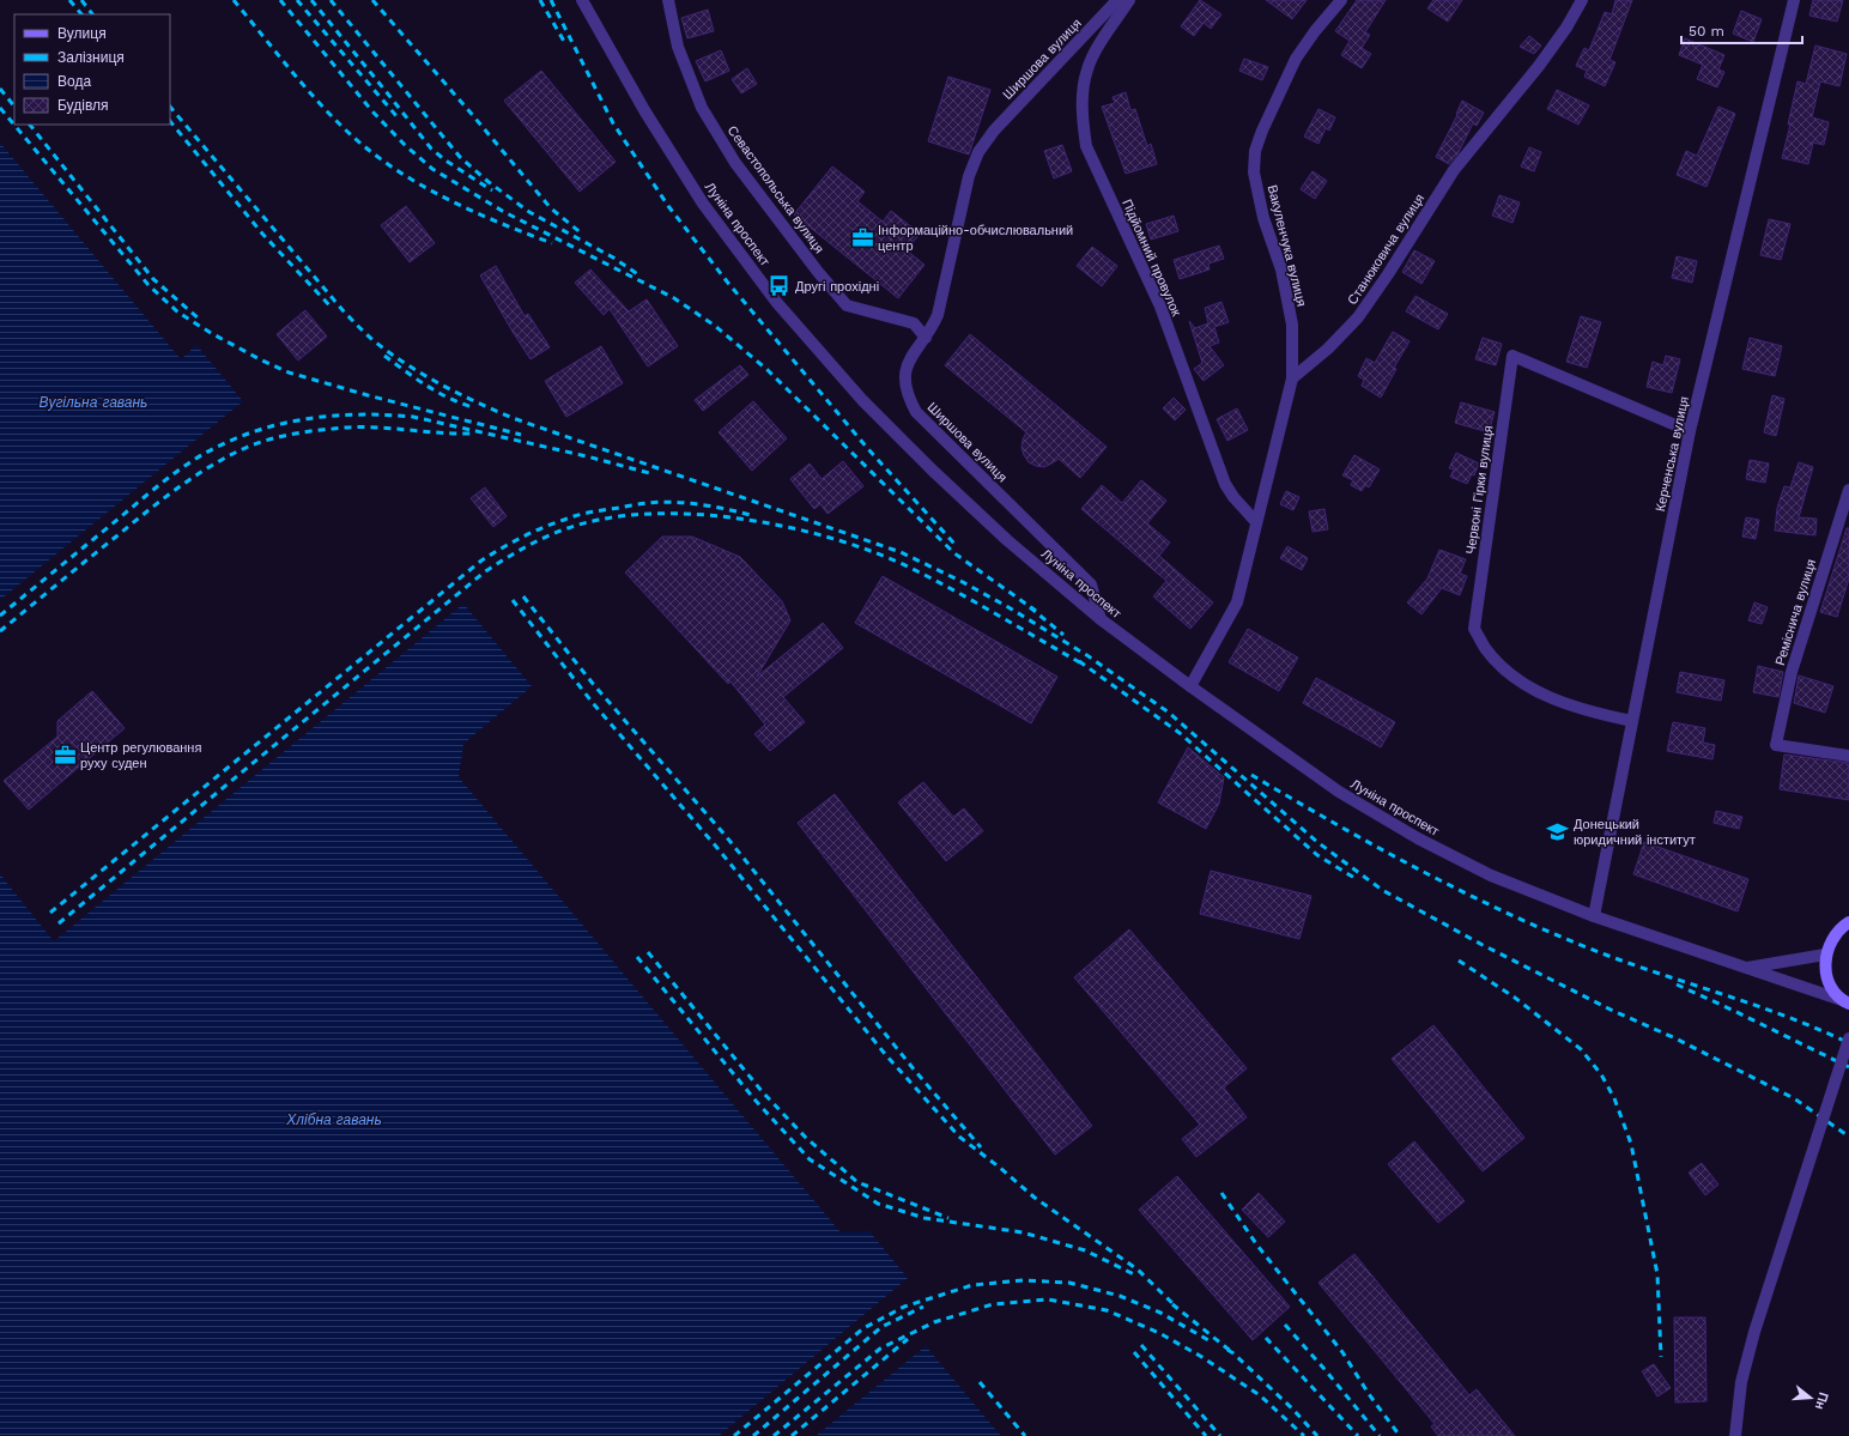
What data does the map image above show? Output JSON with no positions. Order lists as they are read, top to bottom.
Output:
{
  "streets": {
    "street": [
      "Ширшова вулиця",
      "Севастопольська вулиця",
      "Луніна проспект",
      "Вакуленчука вулиця",
      "Станюковича вулиця",
      "Підйомний провулок",
      "Керченська вулиця",
      "Червоні Гірки вулиця",
      "Реміснича вулиця"
    ]
  },
  "crossings": [
    ["Ширшова вулиця", "Севастопольська вулиця"],
    ["Ширшова вулиця", "Луніна проспект"],
    ["Луніна проспект", "Керченська вулиця"],
    ["Вакуленчука вулиця", "Станюковича вулиця"],
    ["Керченська вулиця", "Червоні Гірки вулиця"]
  ],
  "water": ["Вугільна гавань", "Хлібна гавань"],
  "places": {
    "office": ["Інформаційно-обчислювальний центр", "Центр регулювання руху суден"],
    "bus stop": ["Другі прохідні"],
    "school or university": ["Донецький юридичний інститут"]
  },
  "legend": [
    "Вулиця",
    "Залізниця",
    "Вода",
    "Будівля"
  ],
  "scale_bar": "50 m",
  "north": "right"
}
